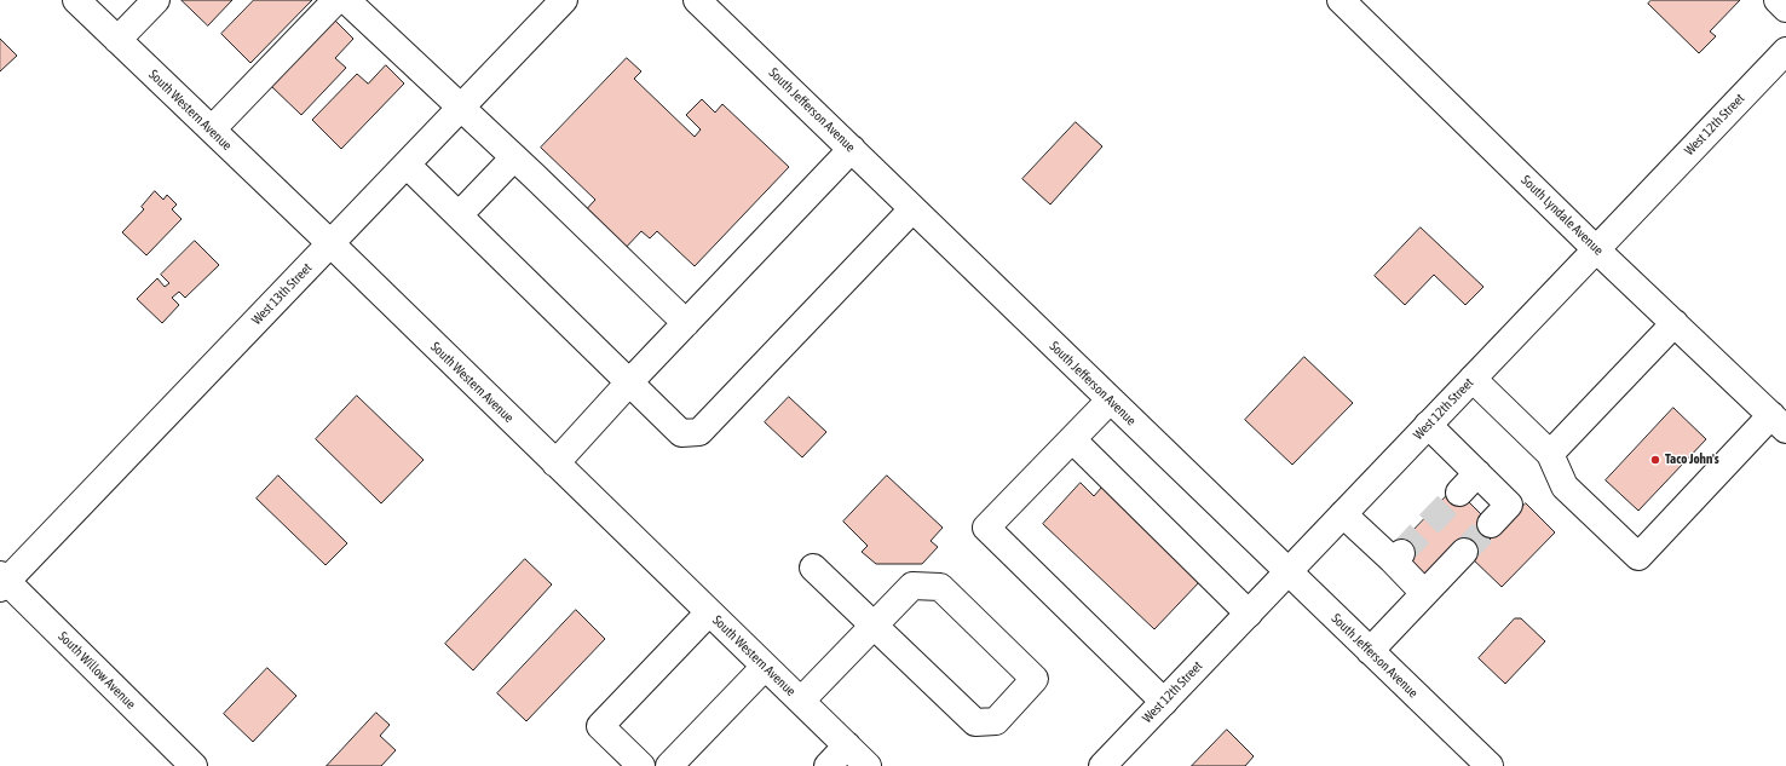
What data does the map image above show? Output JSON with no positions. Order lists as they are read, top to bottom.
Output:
{
  "streets": {
    "street": [
      "South Western Avenue",
      "South Jefferson Avenue",
      "West 12th Street",
      "South Lyndale Avenue",
      "West 13th Street",
      "South Willow Avenue"
    ]
  },
  "crossings": [
    ["South Western Avenue", "West 13th Street"],
    ["South Jefferson Avenue", "West 12th Street"],
    ["West 12th Street", "South Lyndale Avenue"],
    ["West 13th Street", "South Willow Avenue"]
  ],
  "places": ["Taco John's"]
}
